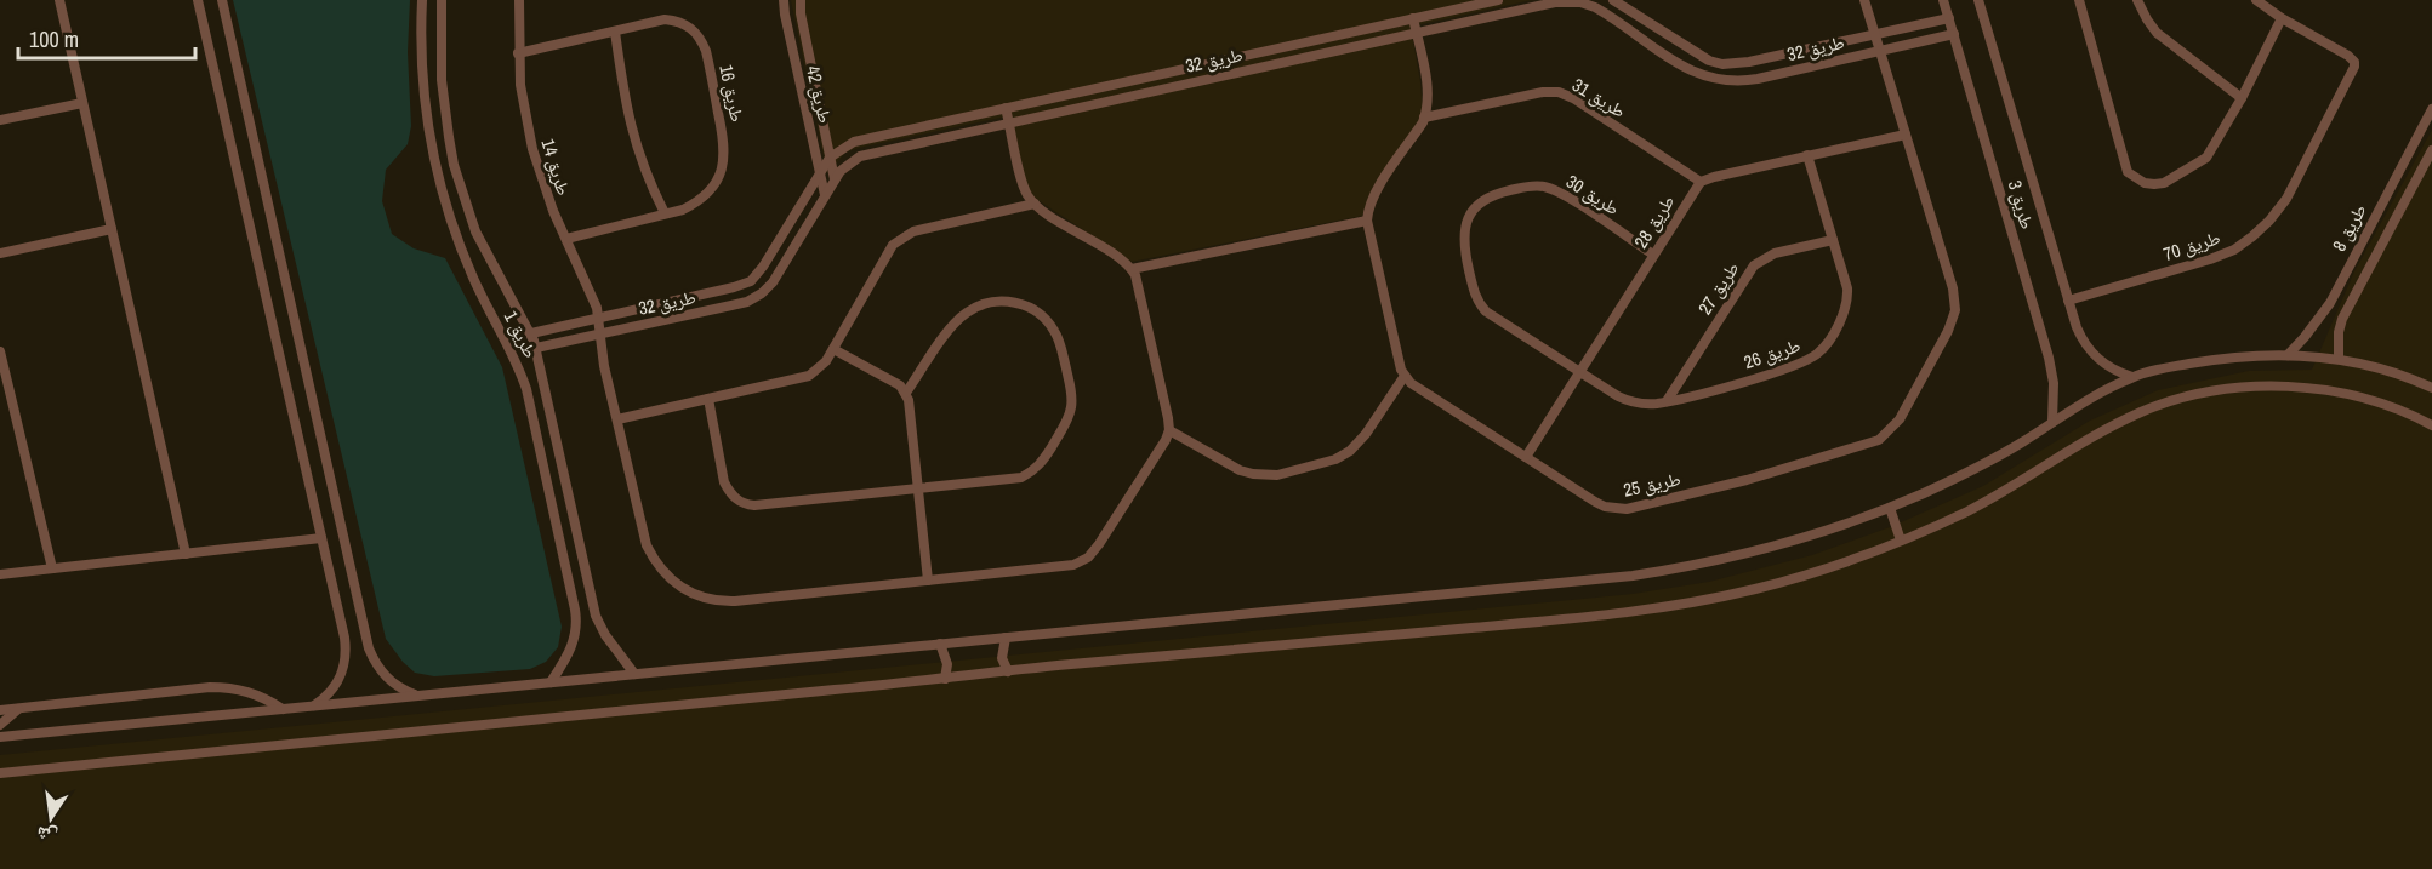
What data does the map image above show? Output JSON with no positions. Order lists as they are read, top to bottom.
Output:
{
  "streets": {
    "street": [
      "طريق 32",
      "طريق 16",
      "طريق 42",
      "طريق 31",
      "طريق 14",
      "طريق 30",
      "طريق 3",
      "طريق 28",
      "طريق 8",
      "طريق 70",
      "طريق 27",
      "طريق 1",
      "طريق 26",
      "طريق 25"
    ]
  },
  "crossings": [
    ["طريق 32", "طريق 42"],
    ["طريق 32", "طريق 14"],
    ["طريق 32", "طريق 3"],
    ["طريق 32", "طريق 1"],
    ["طريق 32", "طريق 25"],
    ["طريق 16", "طريق 14"],
    ["طريق 31", "طريق 28"],
    ["طريق 30", "طريق 28"],
    ["طريق 30", "طريق 26"],
    ["طريق 3", "طريق 70"],
    ["طريق 28", "طريق 26"],
    ["طريق 28", "طريق 25"],
    ["طريق 27", "طريق 26"]
  ],
  "scale_bar": "100 m",
  "north": "bottom"
}
